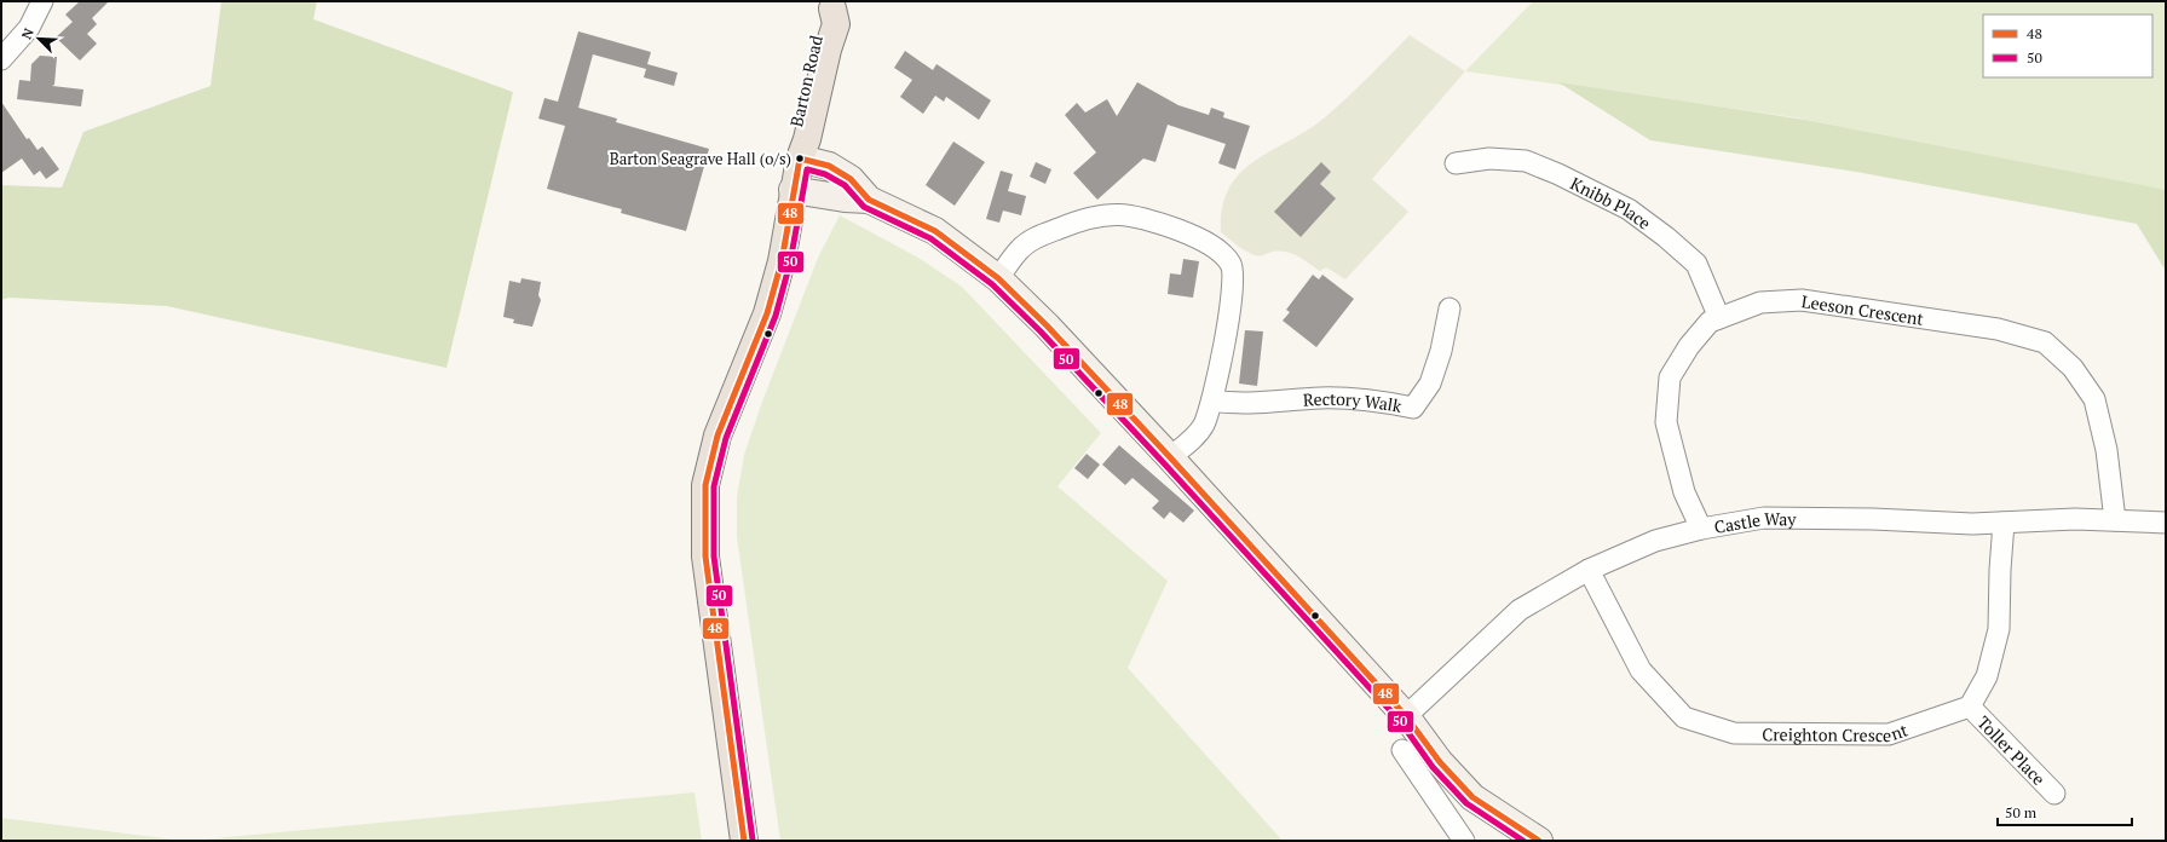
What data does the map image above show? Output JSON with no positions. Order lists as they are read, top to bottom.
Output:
{
  "streets": {
    "main road": ["Barton Road"],
    "street": [
      "Knibb Place",
      "Leeson Crescent",
      "Rectory Walk",
      "Castle Way",
      "Creighton Crescent",
      "Toller Place"
    ]
  },
  "crossings": [
    ["Knibb Place", "Leeson Crescent"],
    ["Leeson Crescent", "Castle Way"],
    ["Castle Way", "Creighton Crescent"],
    ["Creighton Crescent", "Toller Place"]
  ],
  "places": ["Barton Seagrave Hall (o/s)"],
  "lines": ["transit line 48", "transit line 50"],
  "legend": ["48", "50"],
  "scale_bar": "50 m",
  "north": "top left"
}
